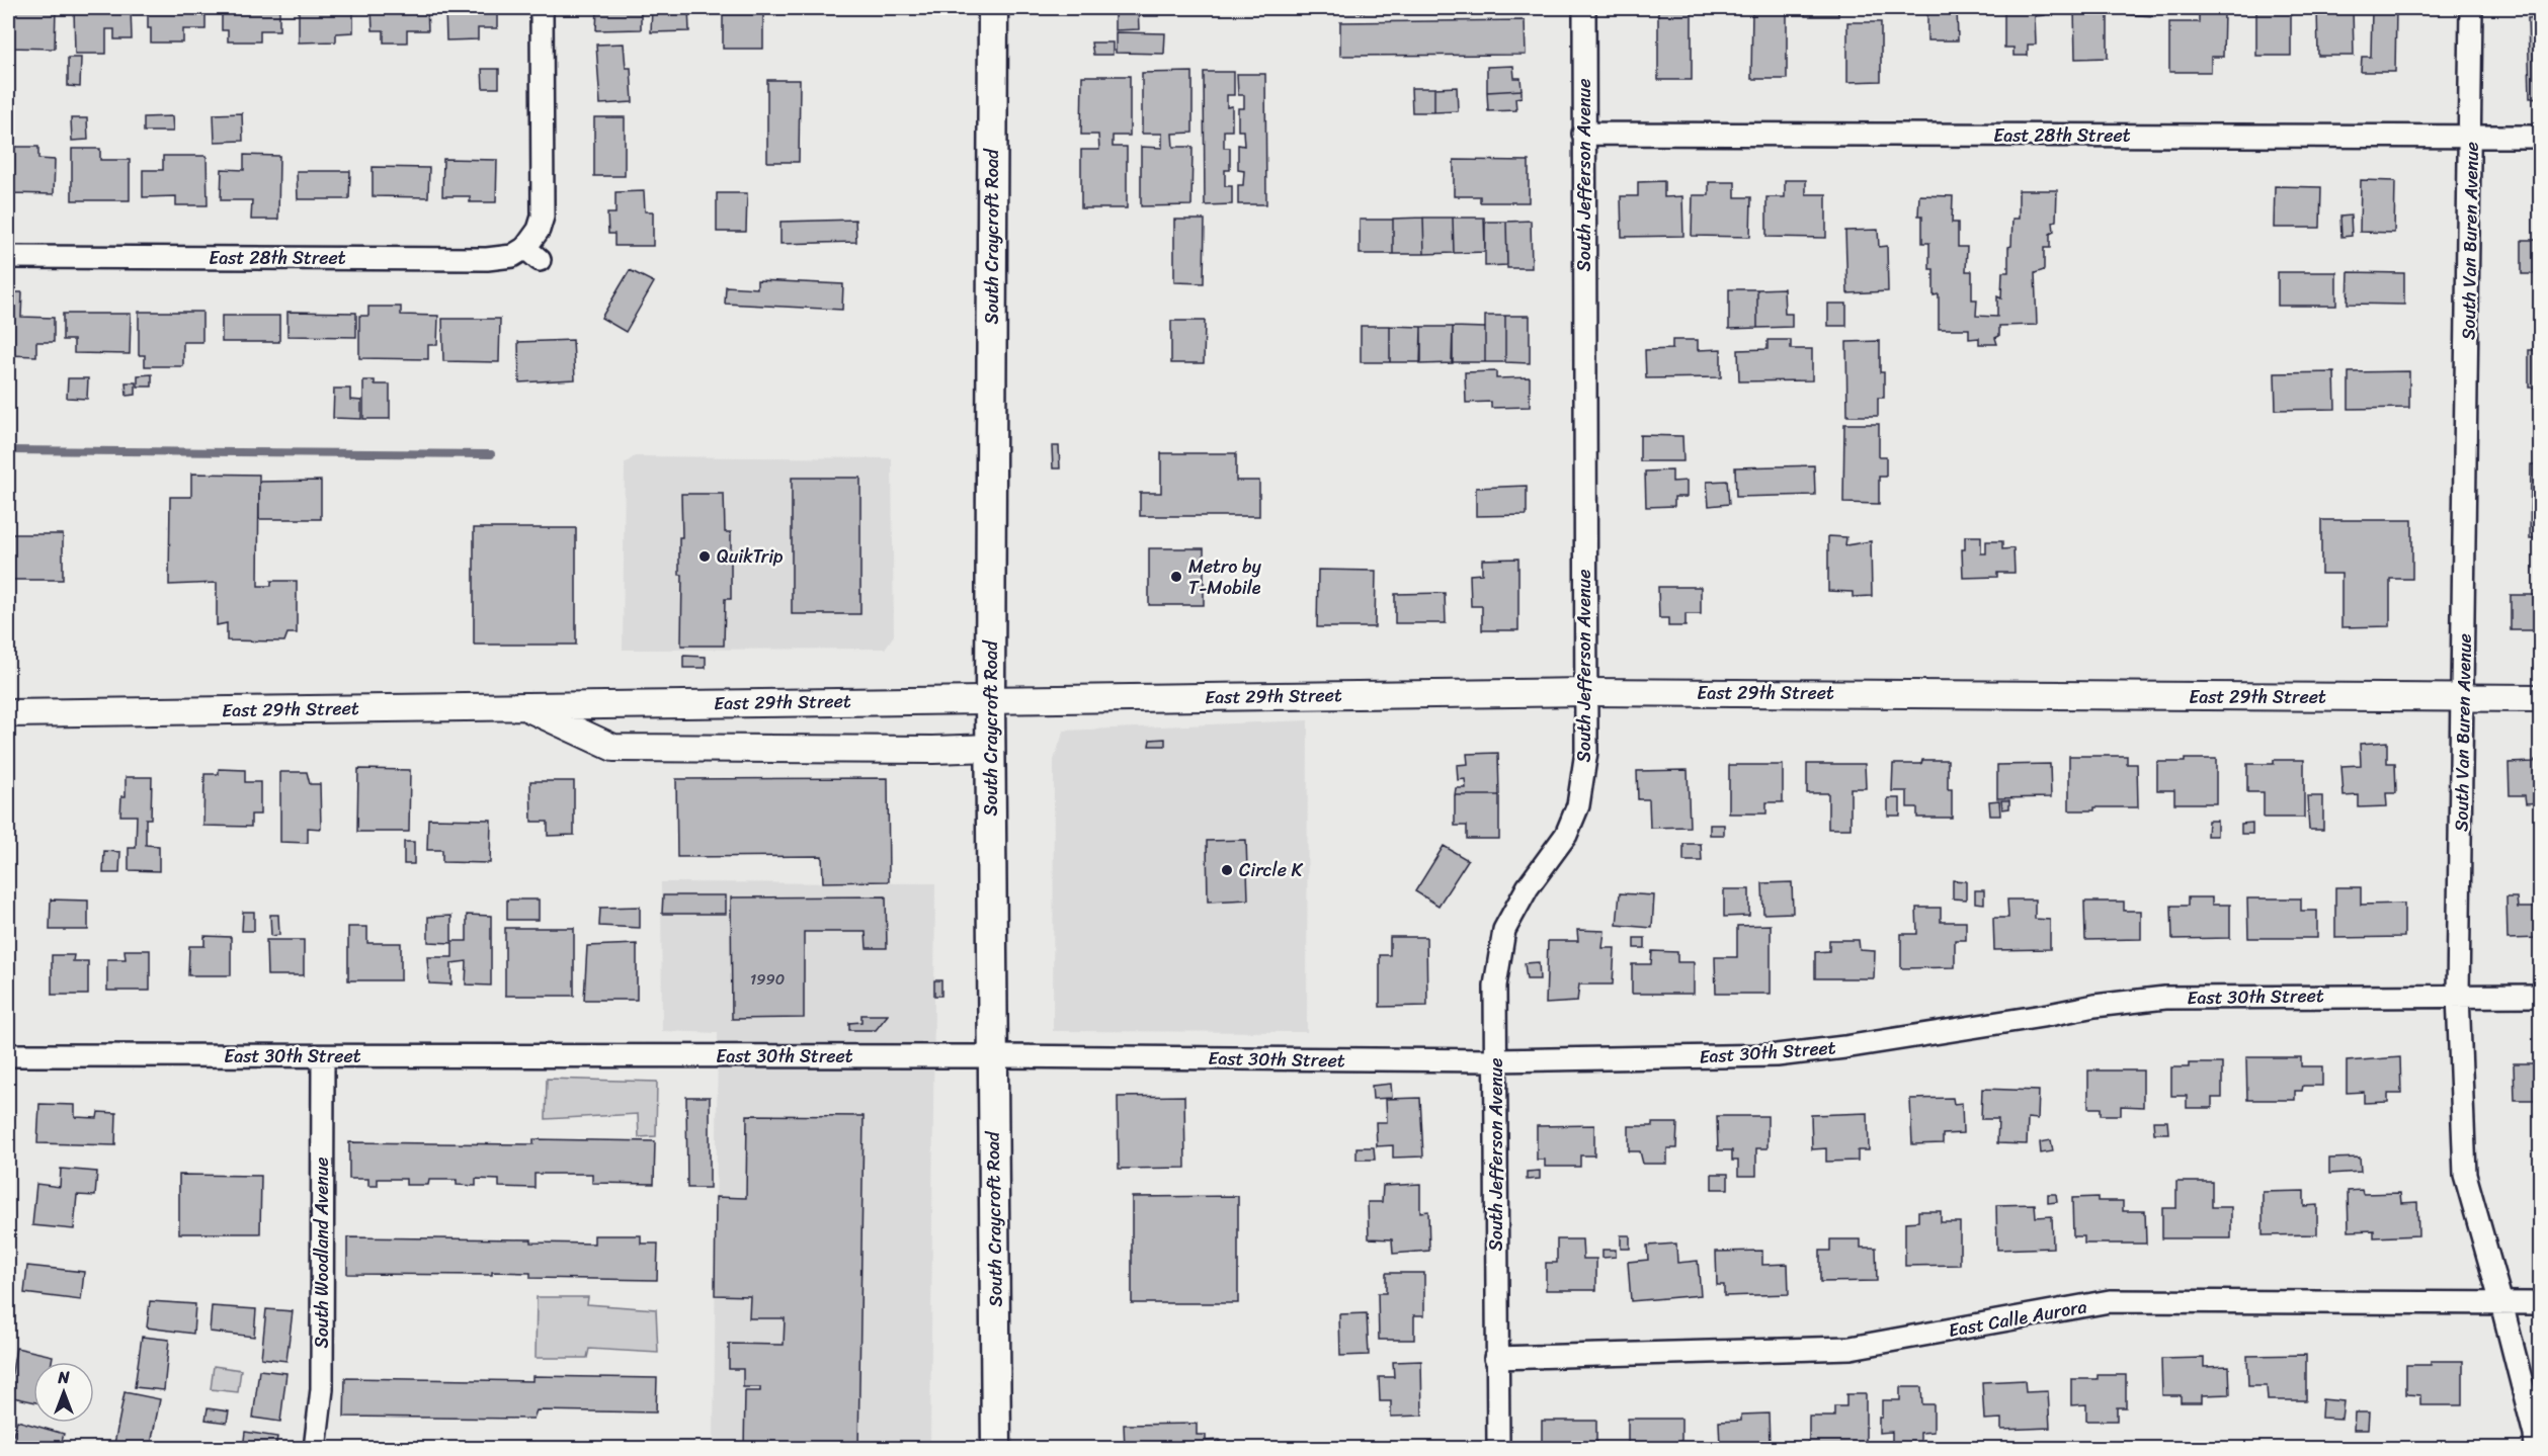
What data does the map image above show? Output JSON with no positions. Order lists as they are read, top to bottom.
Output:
{
  "streets": {
    "main road": ["South Craycroft Road"],
    "street": [
      "East 28th Street",
      "South Jefferson Avenue",
      "South Van Buren Avenue",
      "East 29th Street",
      "East 30th Street",
      "South Woodland Avenue",
      "East Calle Aurora"
    ]
  },
  "crossings": [
    ["East 28th Street", "South Jefferson Avenue"],
    ["East 28th Street", "South Van Buren Avenue"],
    ["South Jefferson Avenue", "East 29th Street"],
    ["South Jefferson Avenue", "East 30th Street"],
    ["South Jefferson Avenue", "East Calle Aurora"],
    ["South Craycroft Road", "East 29th Street"],
    ["South Craycroft Road", "East 30th Street"],
    ["South Van Buren Avenue", "East 29th Street"],
    ["South Van Buren Avenue", "East 30th Street"],
    ["South Van Buren Avenue", "East Calle Aurora"],
    ["East 30th Street", "South Woodland Avenue"]
  ],
  "places": ["QuikTrip", "Metro by T-Mobile", "Circle K"],
  "house_numbers": ["1990"],
  "north": "top"
}
